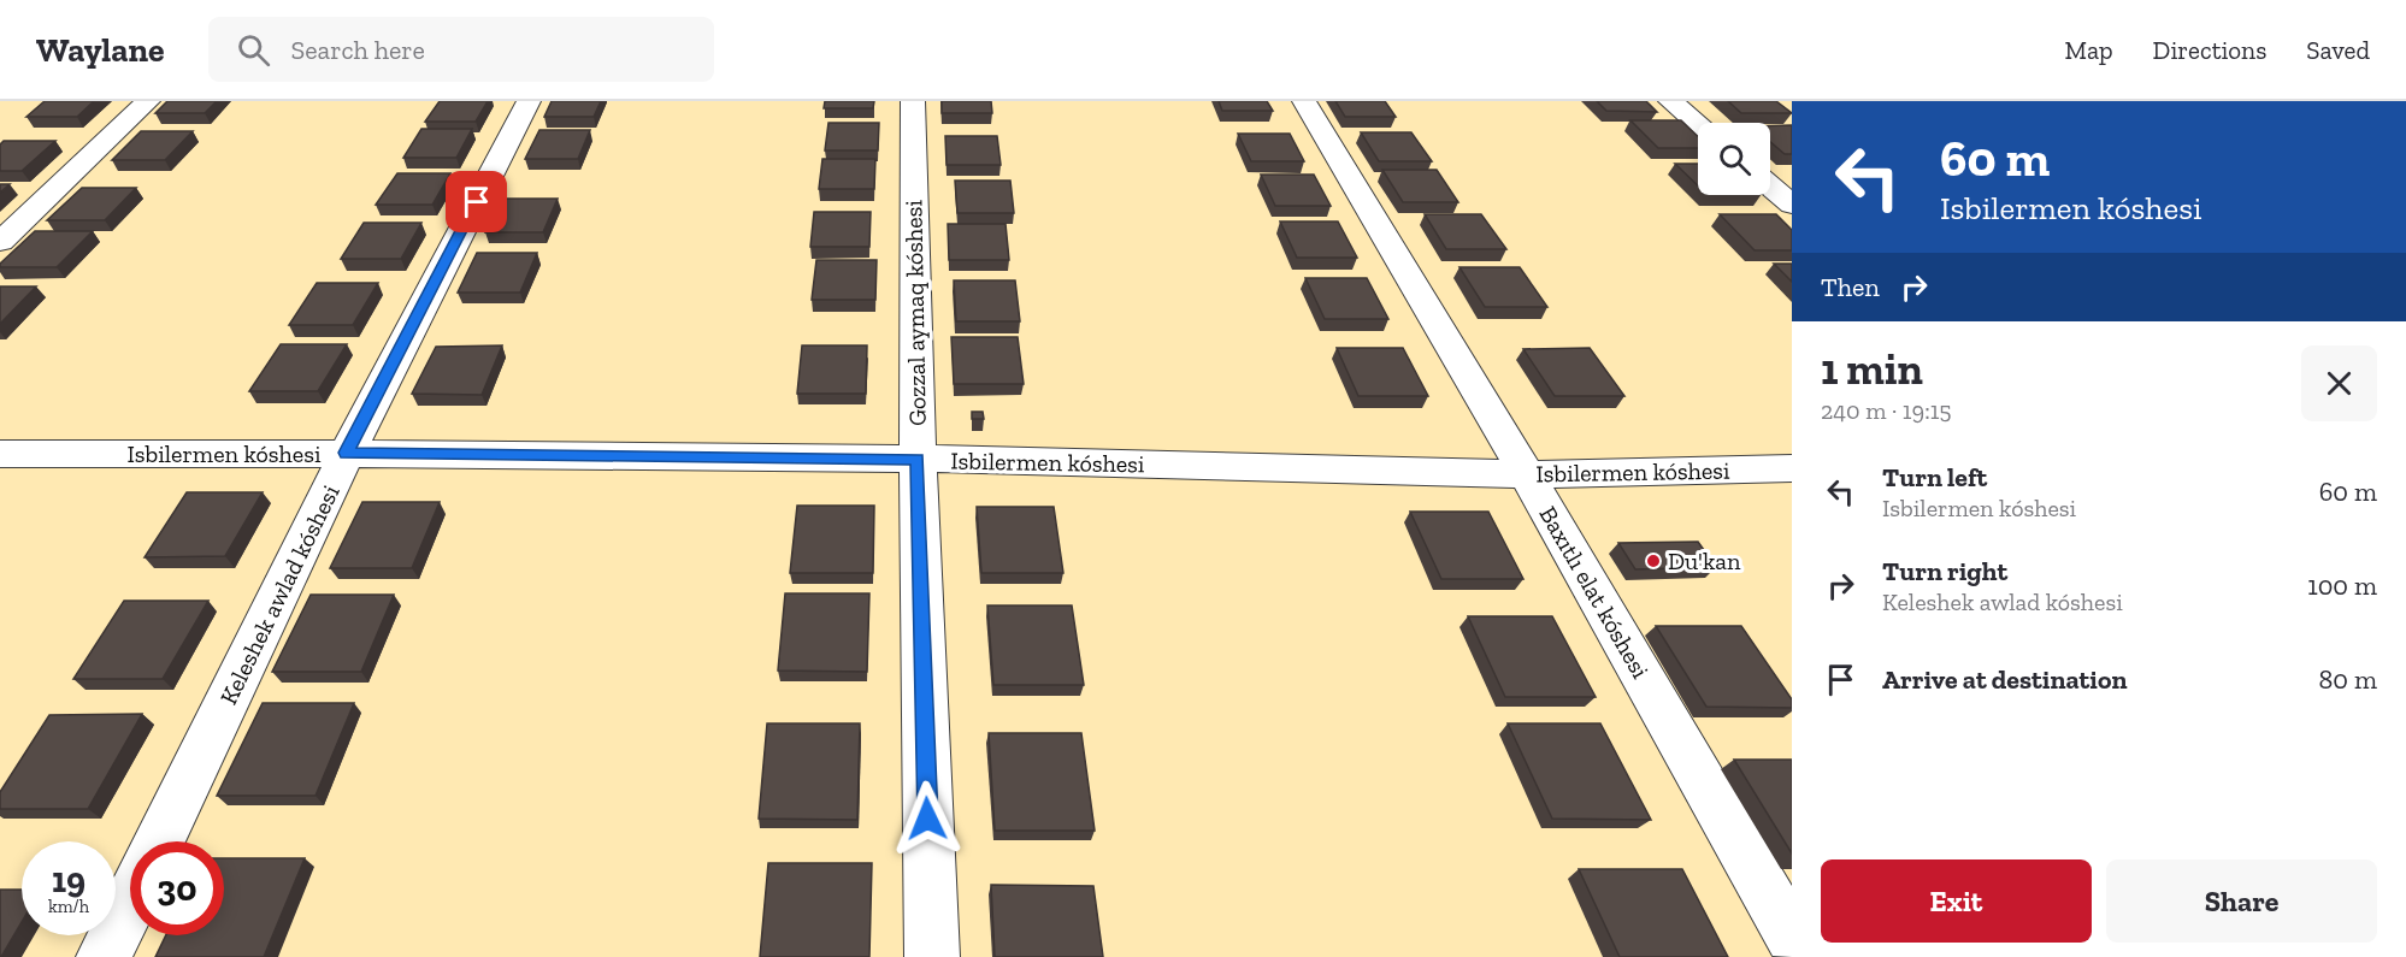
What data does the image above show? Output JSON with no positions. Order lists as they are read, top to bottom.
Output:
{
  "streets": {
    "street": [
      "Gozzal aymaq kóshesi",
      "Isbilermen kóshesi",
      "Baxıtlı elat kóshesi",
      "Keleshek awlad kóshesi"
    ]
  },
  "crossings": [
    ["Gozzal aymaq kóshesi", "Isbilermen kóshesi"],
    ["Isbilermen kóshesi", "Baxıtlı elat kóshesi"],
    ["Isbilermen kóshesi", "Keleshek awlad kóshesi"]
  ],
  "places": ["Du'kan"],
  "page": {
    "header": "Waylane",
    "search": "Search here",
    "nav": ["Map", "Directions", "Saved"],
    "turn": ["60 m", "Isbilermen kóshesi"],
    "then": "Then",
    "heading": ["1 min", "240 m · 19:15"],
    "list": [
      {
        "name": "Turn left",
        "note": "Isbilermen kóshesi",
        "value": "60 m"
      },
      {
        "name": "Turn right",
        "note": "Keleshek awlad kóshesi",
        "value": "100 m"
      },
      {
        "name": "Arrive at destination",
        "value": "80 m"
      }
    ],
    "speed": "19 km/h",
    "limit": "30",
    "buttons": ["Exit", "Share"]
  }
}
